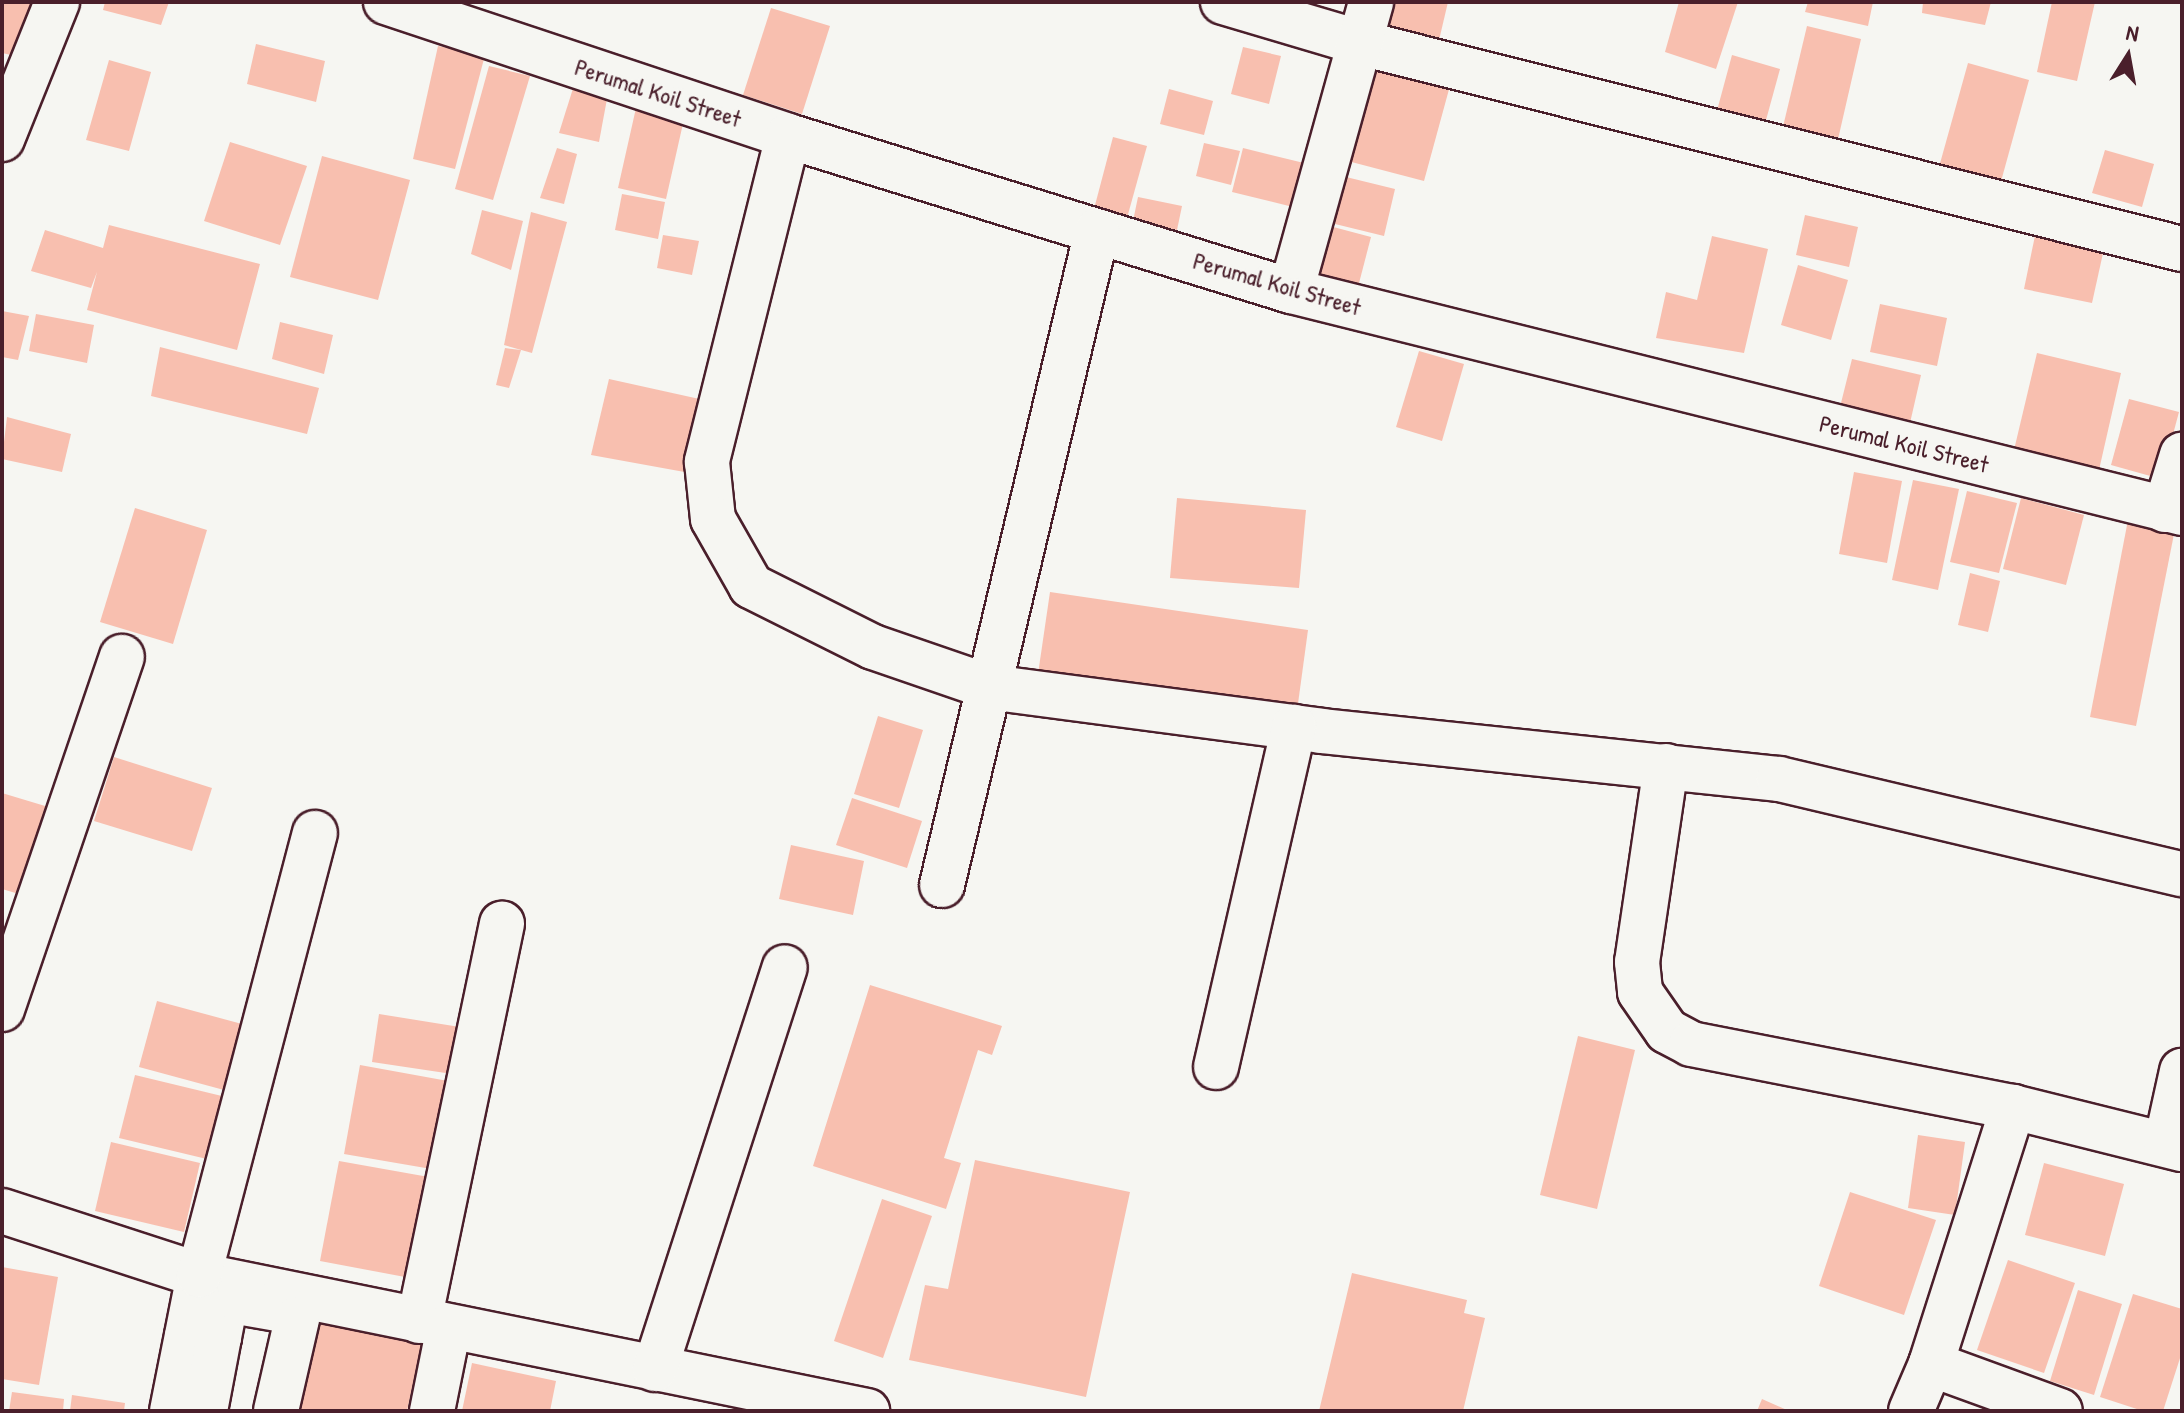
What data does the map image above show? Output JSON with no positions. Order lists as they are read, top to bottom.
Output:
{
  "streets": {
    "street": ["Perumal Koil Street"]
  },
  "north": "top"
}
